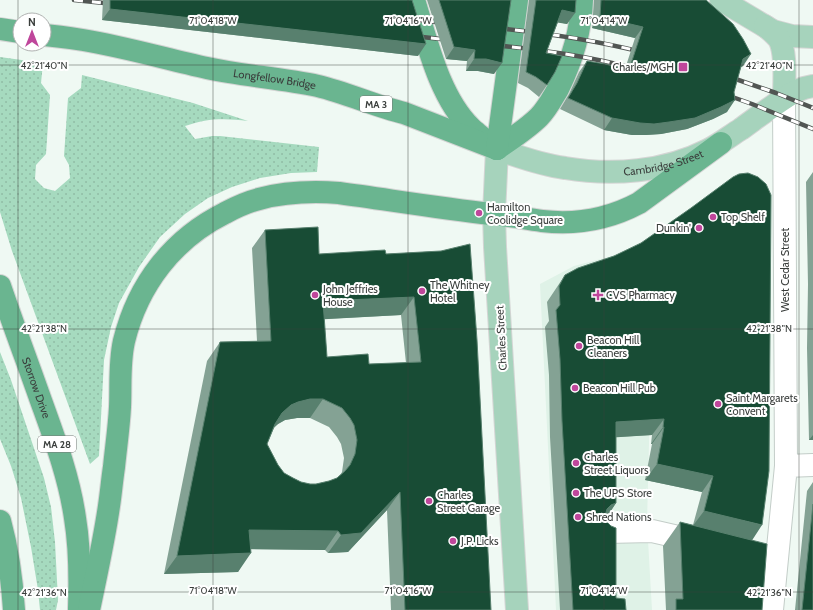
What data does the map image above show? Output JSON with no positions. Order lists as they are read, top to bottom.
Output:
{
  "streets": {
    "highway": [
      "Longfellow Bridge",
      "MA 3",
      "Storrow Drive",
      "MA 28"
    ],
    "main road": ["Cambridge Street", "Charles Street"],
    "street": ["West Cedar Street"]
  },
  "crossings": [
    ["Longfellow Bridge", "Cambridge Street"],
    ["Longfellow Bridge", "Charles Street"],
    ["Cambridge Street", "West Cedar Street"],
    ["Cambridge Street", "Charles Street"]
  ],
  "places": {
    "transit": ["Charles/MGH"],
    "other": [
      "Hamilton Coolidge Square",
      "Top Shelf",
      "Dunkin'",
      "The Whitney Hotel",
      "John Jeffries House",
      "Beacon Hill Cleaners",
      "Beacon Hill Pub",
      "Saint Margarets Convent",
      "Charles Street Liquors",
      "The UPS Store",
      "Charles Street Garage",
      "Shred Nations",
      "J.P. Licks"
    ],
    "health": ["CVS Pharmacy"]
  },
  "north": "top",
  "coordinates": [
    "71°04'18\"W",
    "71°04'16\"W",
    "71°04'14\"W",
    "42°21'40\"N",
    "42°21'38\"N",
    "42°21'36\"N"
  ]
}
